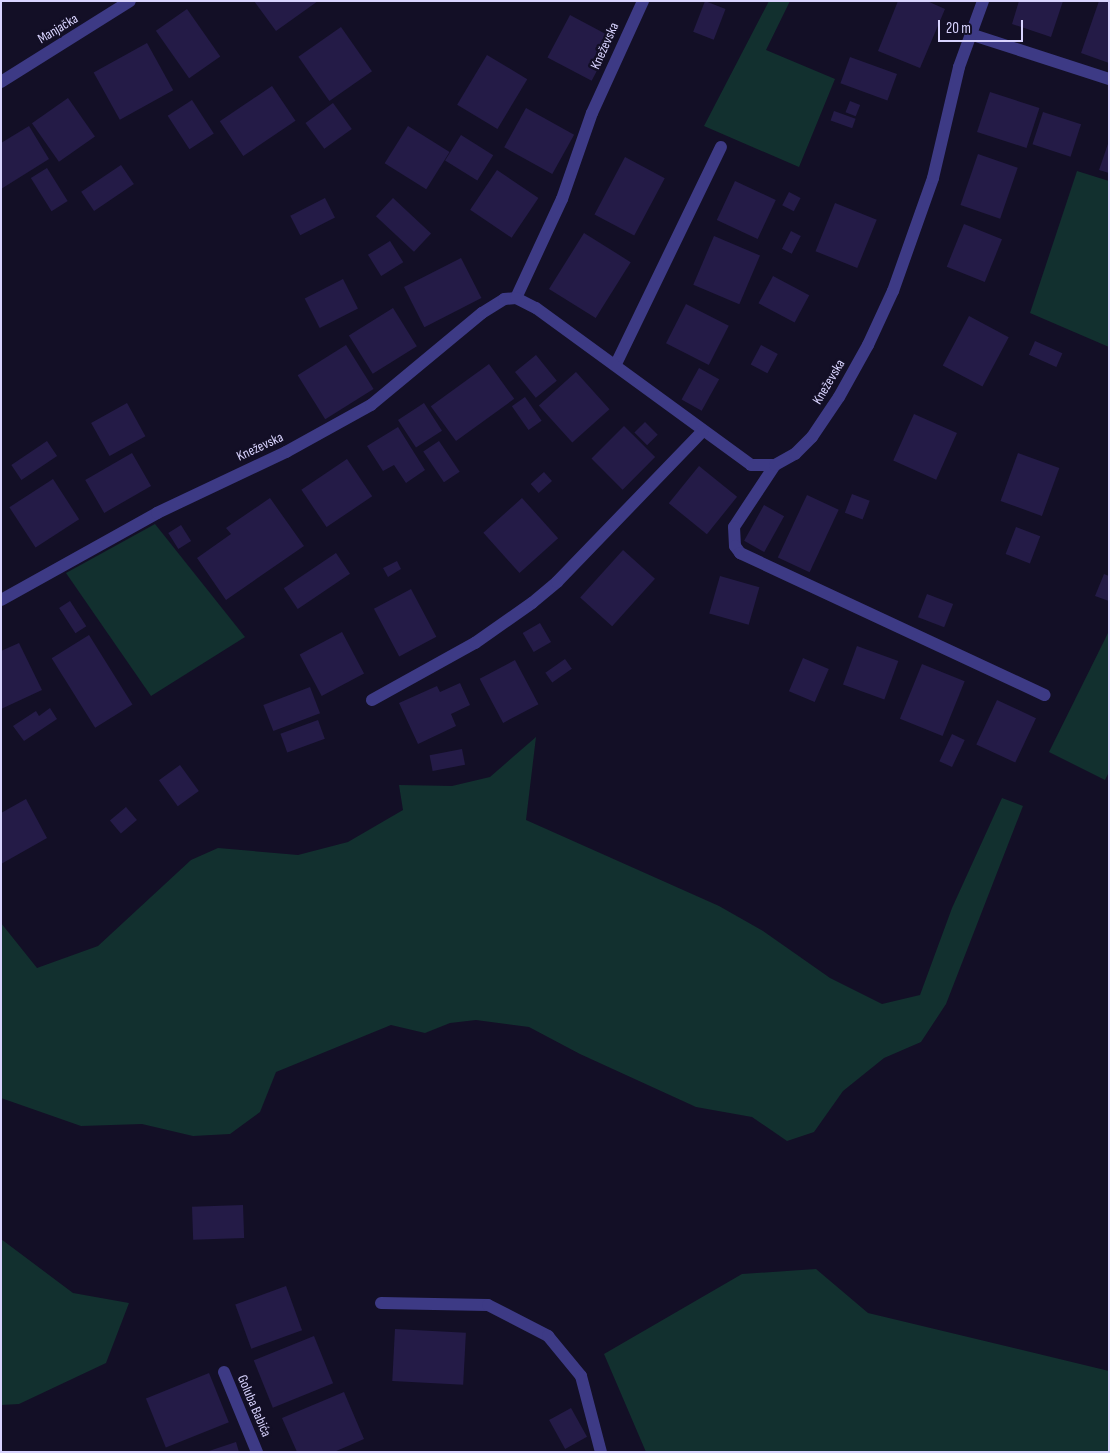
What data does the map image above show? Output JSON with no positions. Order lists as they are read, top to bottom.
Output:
{
  "streets": {
    "street": ["Manjačka", "Kneževska", "Goluba Babića"]
  },
  "scale_bar": "20 m"
}
